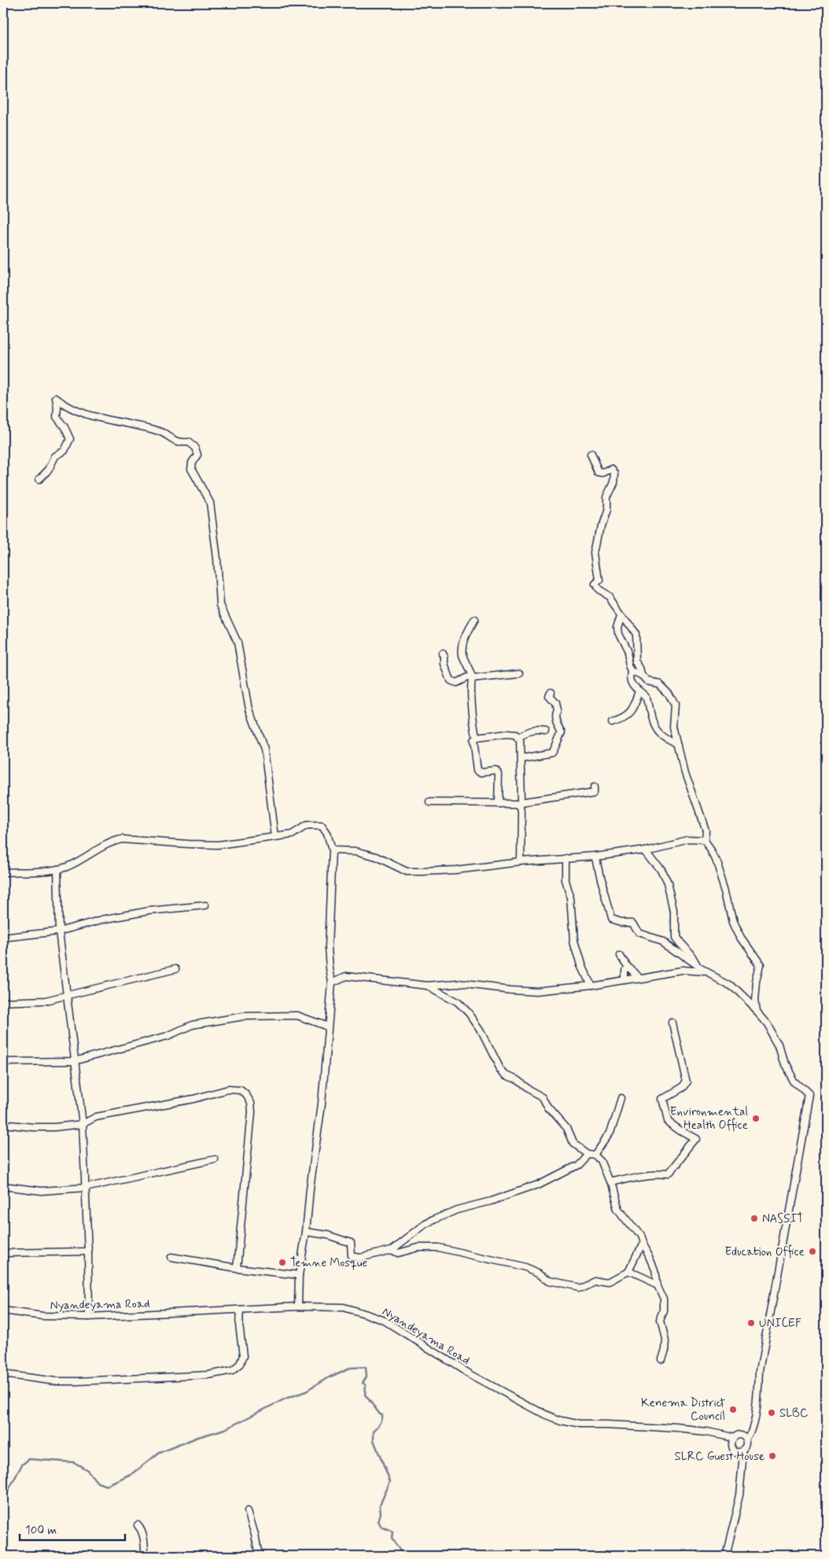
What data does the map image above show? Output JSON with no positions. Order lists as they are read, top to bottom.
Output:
{
  "streets": {
    "street": ["Nyandeyama Road"]
  },
  "places": [
    "Environmental Health Office",
    "NASSIT",
    "Education Office",
    "Temne Mosque",
    "UNICEF",
    "Kenema District Council",
    "SLBC",
    "SLRC Guest House"
  ],
  "scale_bar": "100 m"
}
